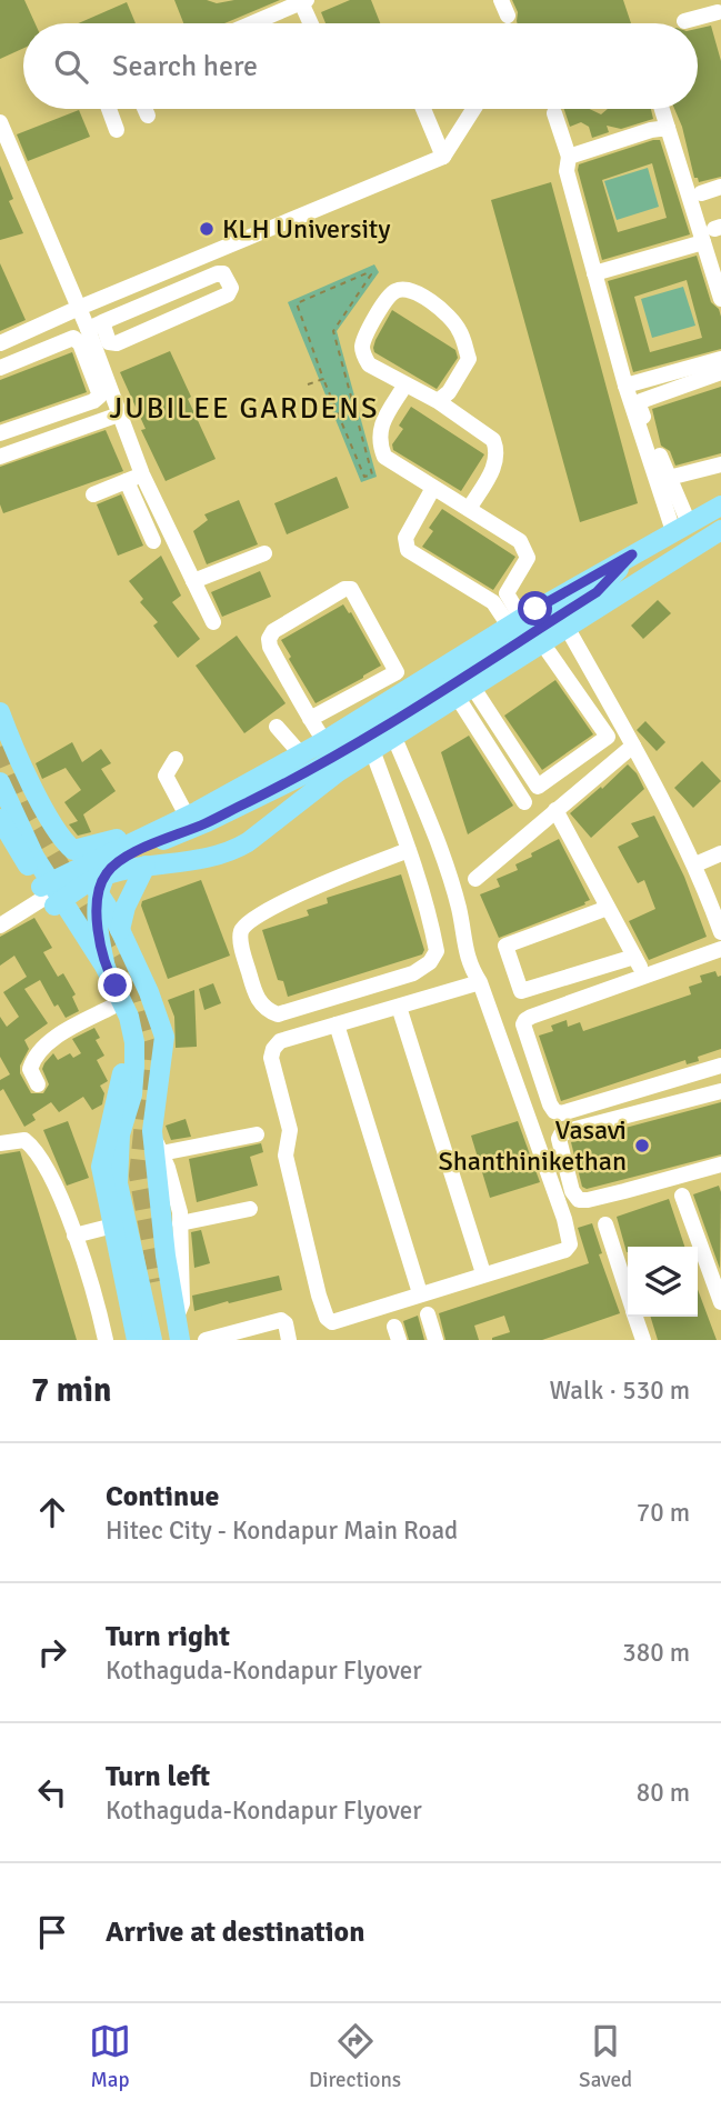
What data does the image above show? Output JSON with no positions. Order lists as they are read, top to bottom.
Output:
{
  "districts": ["JUBILEE GARDENS"],
  "places": ["KLH University", "Vasavi Shanthinikethan"],
  "page": {
    "search": "Search here",
    "heading": ["7 min", "Walk · 530 m"],
    "list": [
      ["Continue", "Hitec City - Kondapur Main Road", "70 m"],
      ["Turn right", "Kothaguda-Kondapur Flyover", "380 m"],
      ["Turn left", "Kothaguda-Kondapur Flyover", "80 m"],
      "Arrive at destination"
    ],
    "nav": ["Map", "Directions", "Saved"]
  }
}
